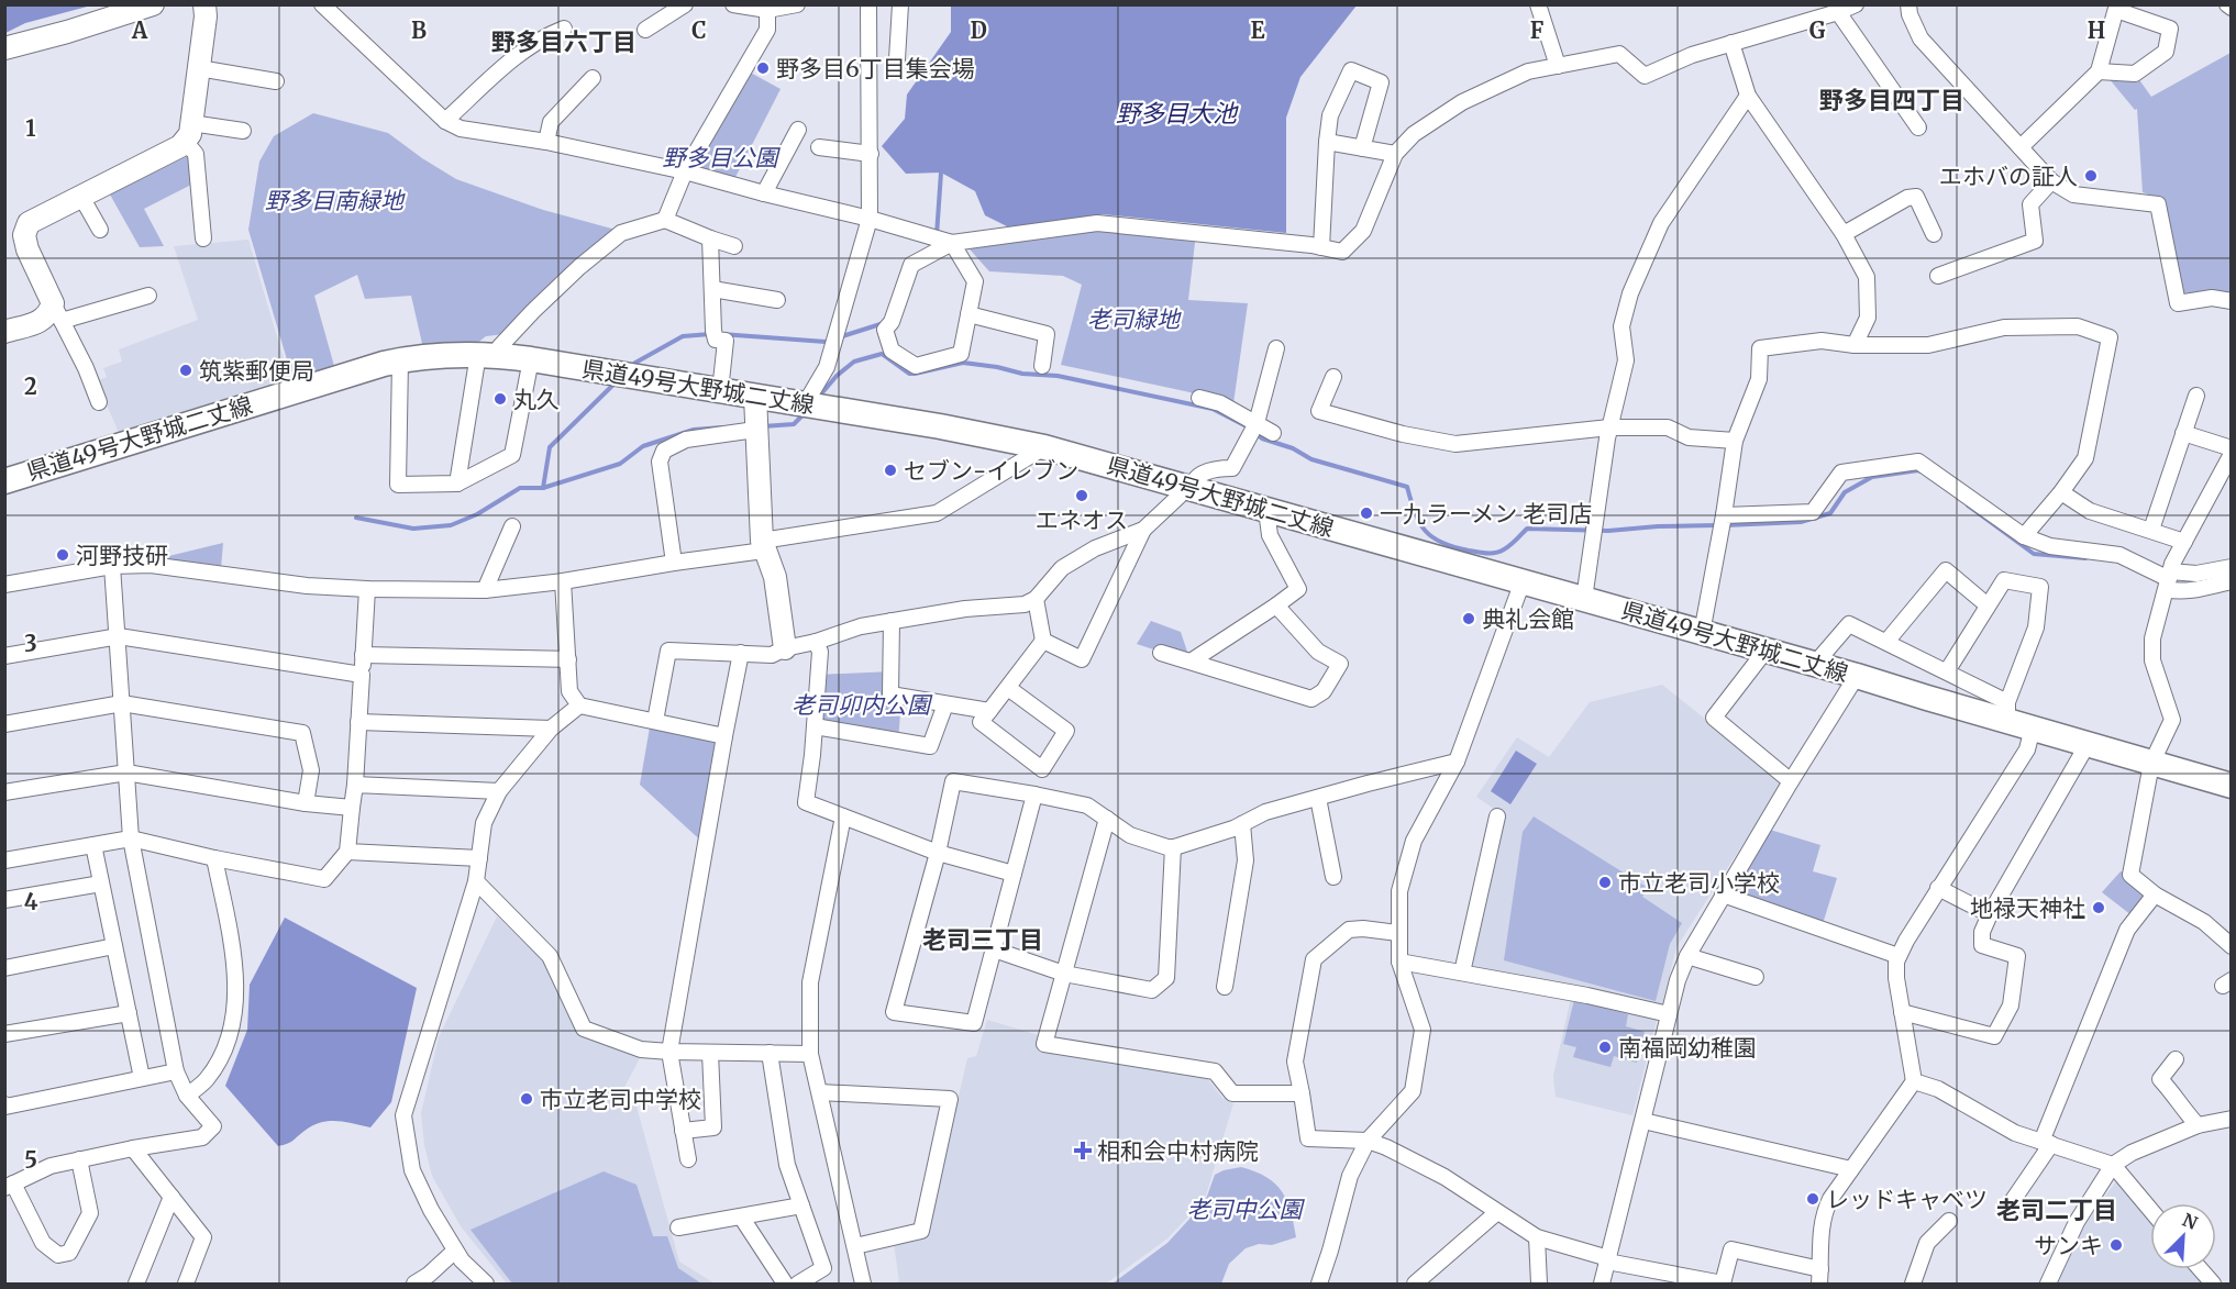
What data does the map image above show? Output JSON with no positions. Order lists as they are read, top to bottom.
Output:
{
  "streets": {
    "main road": ["県道49号大野城二丈線"]
  },
  "districts": [
    "野多目六丁目",
    "野多目四丁目",
    "老司三丁目",
    "老司二丁目"
  ],
  "water": ["野多目大池"],
  "parks": [
    "野多目公園",
    "野多目南緑地",
    "老司緑地",
    "老司卯内公園",
    "老司中公園"
  ],
  "places": {
    "other": [
      "野多目6丁目集会場",
      "エホバの証人",
      "筑紫郵便局",
      "丸久",
      "セブン-イレブン",
      "エネオス",
      "一九ラーメン 老司店",
      "河野技研",
      "典礼会館",
      "市立老司小学校",
      "地禄天神社",
      "南福岡幼稚園",
      "市立老司中学校",
      "レッドキャベツ",
      "サンキ"
    ],
    "health": ["相和会中村病院"]
  },
  "north": "top right",
  "grid": {
    "columns": [
      "A",
      "B",
      "C",
      "D",
      "E",
      "F",
      "G",
      "H"
    ],
    "rows": [
      "1",
      "2",
      "3",
      "4",
      "5"
    ]
  }
}
